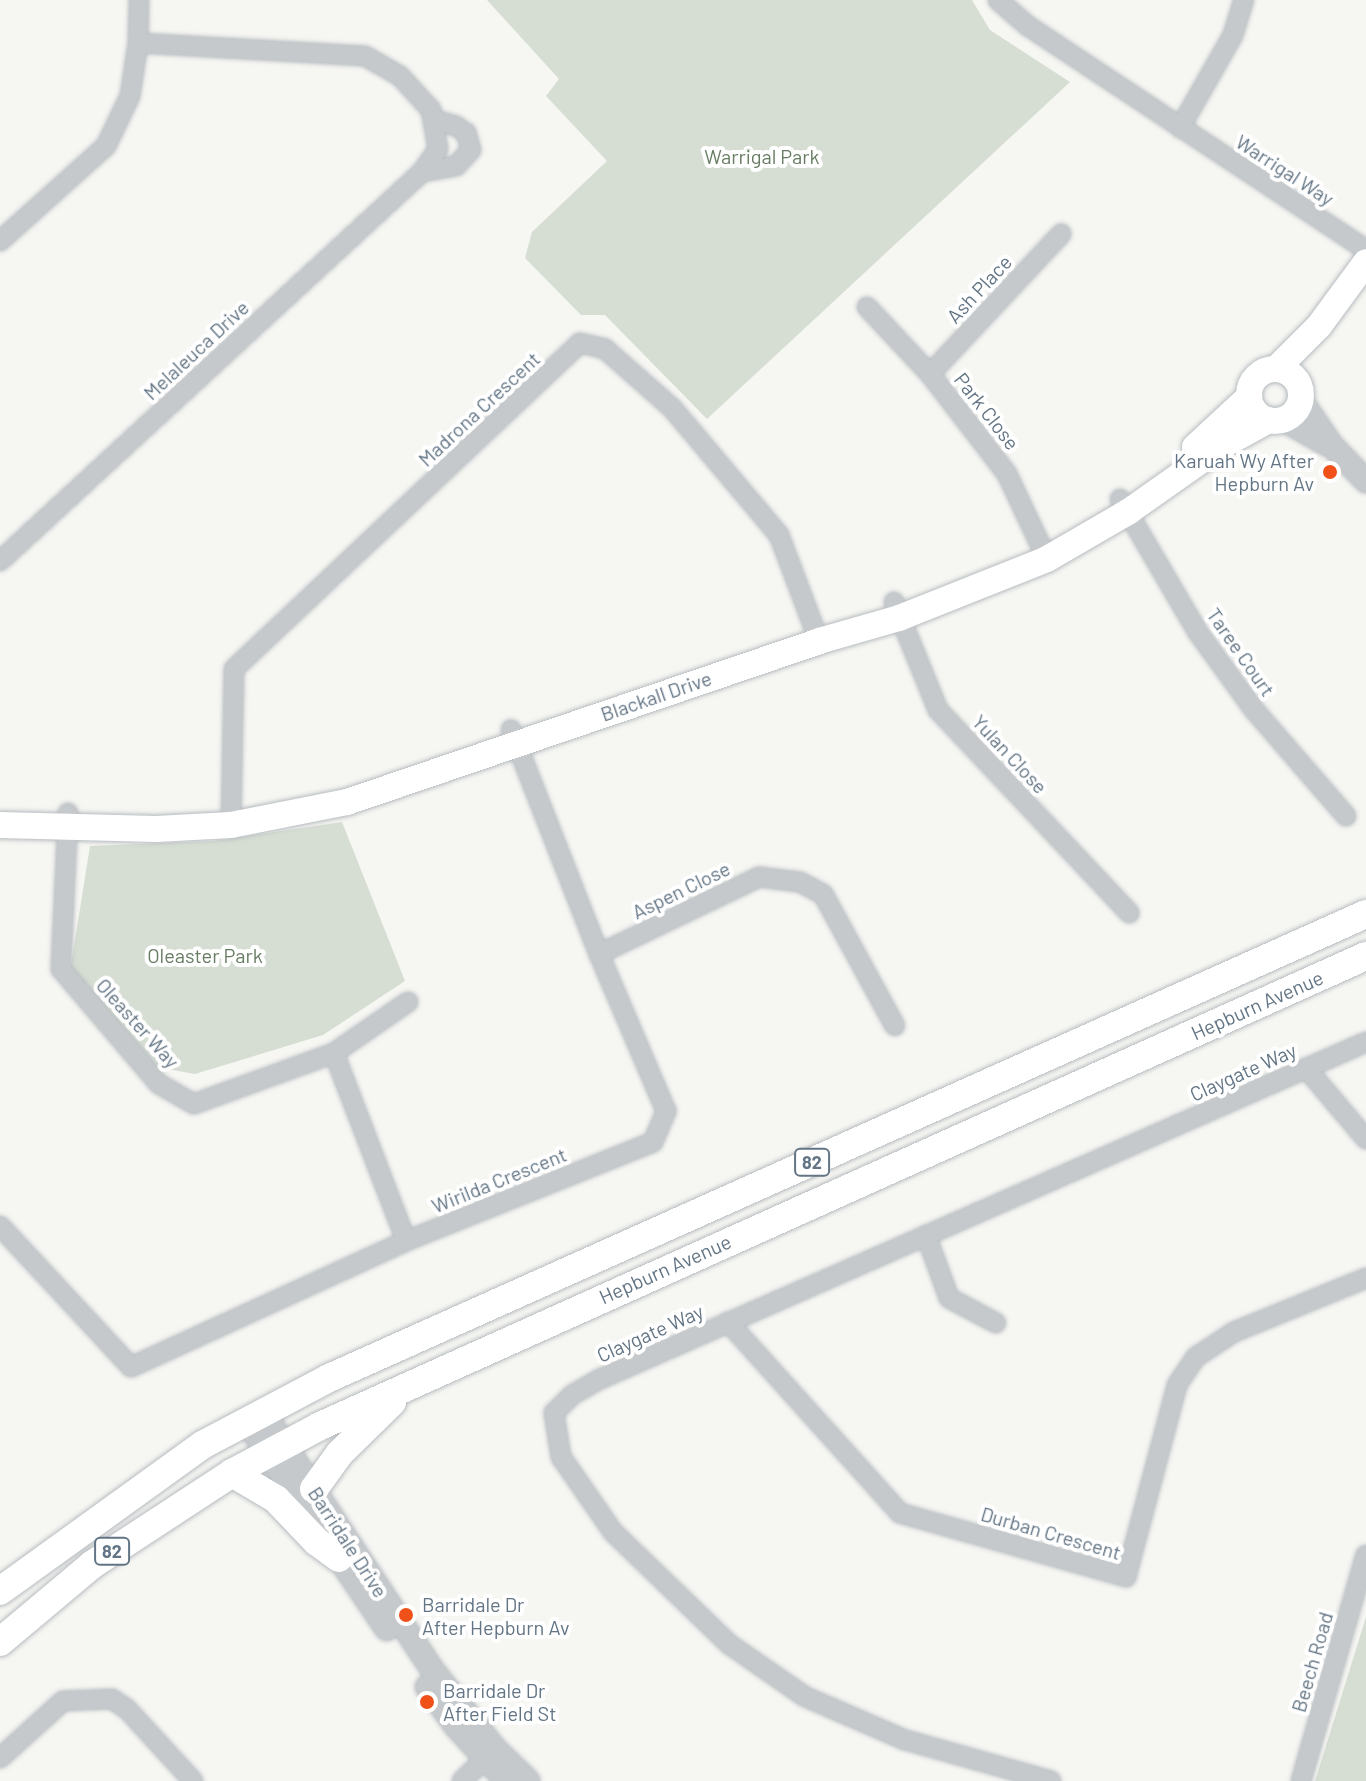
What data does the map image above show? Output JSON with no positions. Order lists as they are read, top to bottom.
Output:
{
  "streets": {
    "main road": ["Blackall Drive", "Hepburn Avenue", "82"],
    "street": [
      "Warrigal Way",
      "Ash Place",
      "Melaleuca Drive",
      "Madrona Crescent",
      "Park Close",
      "Taree Court",
      "Yulan Close",
      "Aspen Close",
      "Oleaster Way",
      "Claygate Way",
      "Wirilda Crescent",
      "Durban Crescent",
      "Barridale Drive",
      "Beech Road"
    ]
  },
  "crossings": [
    ["Ash Place", "Park Close"],
    ["Madrona Crescent", "Blackall Drive"],
    ["Park Close", "Blackall Drive"],
    ["Taree Court", "Blackall Drive"],
    ["Blackall Drive", "Yulan Close"],
    ["Blackall Drive", "Oleaster Way"],
    ["Blackall Drive", "Wirilda Crescent"],
    ["Aspen Close", "Wirilda Crescent"],
    ["Hepburn Avenue", "Barridale Drive"],
    ["Claygate Way", "Durban Crescent"]
  ],
  "parks": ["Warrigal Park", "Oleaster Park"],
  "places": ["Karuah Wy After Hepburn Av", "Barridale Dr After Hepburn Av", "Barridale Dr After Field St"]
}
